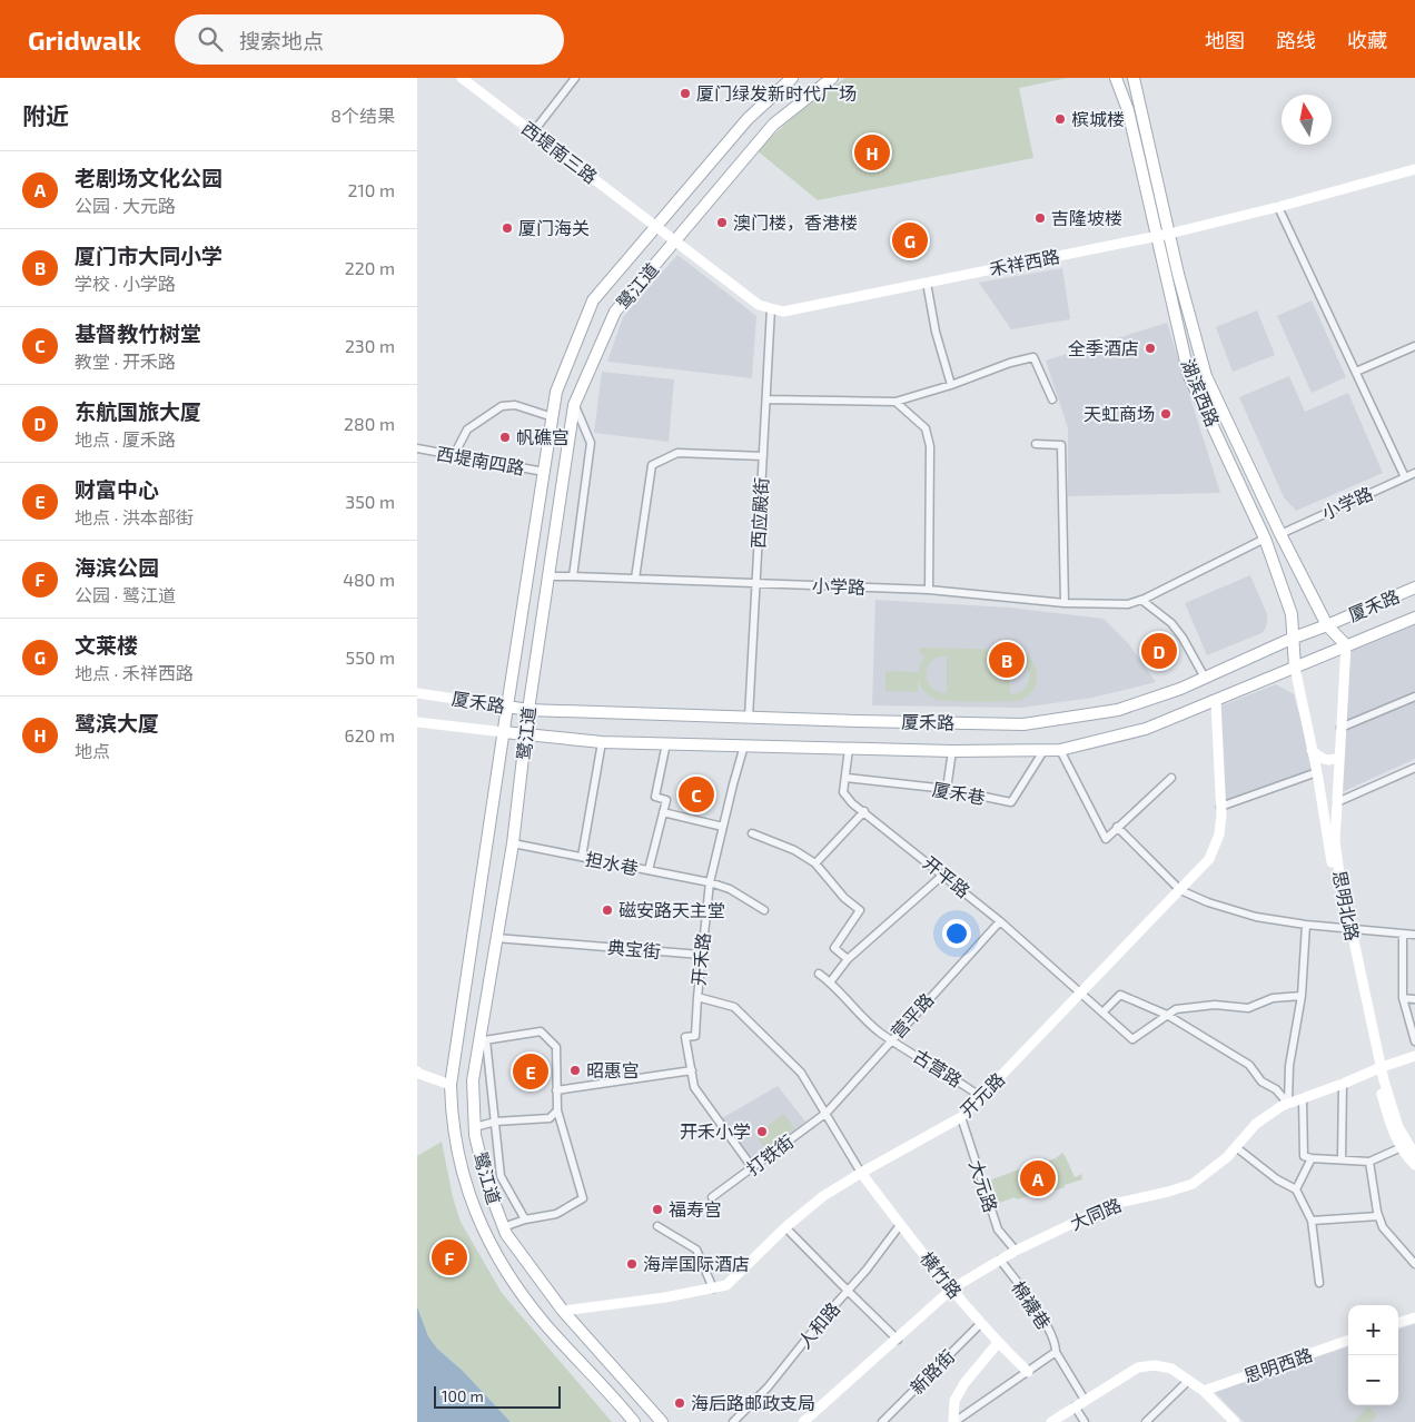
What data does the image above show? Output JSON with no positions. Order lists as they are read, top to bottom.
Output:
{
  "streets": {
    "main road": ["鹭江道", "湖滨西路", "厦禾路"],
    "street": [
      "西堤南三路",
      "禾祥西路",
      "西堤南四路",
      "小学路",
      "西应殿街",
      "厦禾巷",
      "担水巷",
      "开平路",
      "思明北路",
      "典宝街",
      "开禾路",
      "营平路",
      "古营路",
      "开元路",
      "打铁街",
      "大元路",
      "大同路",
      "横竹路",
      "棉襪巷",
      "人和路",
      "思明西路",
      "新路街"
    ]
  },
  "crossings": [
    ["西堤南三路", "禾祥西路"],
    ["西堤南三路", "鹭江道"],
    ["禾祥西路", "鹭江道"],
    ["禾祥西路", "湖滨西路"],
    ["禾祥西路", "西应殿街"],
    ["鹭江道", "西堤南四路"],
    ["鹭江道", "小学路"],
    ["鹭江道", "厦禾路"],
    ["鹭江道", "担水巷"],
    ["鹭江道", "典宝街"],
    ["鹭江道", "开元路"],
    ["湖滨西路", "小学路"],
    ["湖滨西路", "厦禾路"],
    ["湖滨西路", "思明北路"],
    ["小学路", "西应殿街"],
    ["西应殿街", "厦禾路"],
    ["厦禾路", "厦禾巷"],
    ["厦禾路", "开平路"],
    ["厦禾路", "思明北路"],
    ["厦禾路", "开禾路"],
    ["厦禾路", "开元路"],
    ["厦禾巷", "开平路"],
    ["担水巷", "开禾路"],
    ["开平路", "营平路"],
    ["开平路", "开元路"],
    ["思明北路", "大同路"],
    ["典宝街", "开禾路"],
    ["开禾路", "营平路"],
    ["开禾路", "开元路"],
    ["开禾路", "打铁街"],
    ["开禾路", "横竹路"],
    ["营平路", "古营路"],
    ["营平路", "打铁街"],
    ["古营路", "开元路"],
    ["开元路", "大元路"],
    ["开元路", "横竹路"],
    ["大元路", "大同路"],
    ["大同路", "横竹路"],
    ["大同路", "棉襪巷"],
    ["横竹路", "人和路"],
    ["横竹路", "新路街"]
  ],
  "places": [
    "厦门绿发新时代广场",
    "槟城楼",
    "吉隆坡楼",
    "澳门楼，香港楼",
    "厦门海关",
    "全季酒店",
    "天虹商场",
    "帆礁宫",
    "磁安路天主堂",
    "昭惠宫",
    "开禾小学",
    "福寿宫",
    "海岸国际酒店",
    "海后路邮政支局"
  ],
  "scale_bar": "100 m",
  "north": "top",
  "page": {
    "header": "Gridwalk",
    "search": "搜索地点",
    "nav": ["地图", "路线", "收藏"],
    "heading": ["附近", "8个结果"],
    "pins": [
      "H",
      "G",
      "D",
      "B",
      "C",
      "E",
      "A",
      "F"
    ],
    "list": [
      {
        "mark": "A",
        "name": "老剧场文化公园",
        "note": "公园 · 大元路",
        "value": "210 m"
      },
      {
        "mark": "B",
        "name": "厦门市大同小学",
        "note": "学校 · 小学路",
        "value": "220 m"
      },
      {
        "mark": "C",
        "name": "基督教竹树堂",
        "note": "教堂 · 开禾路",
        "value": "230 m"
      },
      {
        "mark": "D",
        "name": "东航国旅大厦",
        "note": "地点 · 厦禾路",
        "value": "280 m"
      },
      {
        "mark": "E",
        "name": "财富中心",
        "note": "地点 · 洪本部街",
        "value": "350 m"
      },
      {
        "mark": "F",
        "name": "海滨公园",
        "note": "公园 · 鹭江道",
        "value": "480 m"
      },
      {
        "mark": "G",
        "name": "文莱楼",
        "note": "地点 · 禾祥西路",
        "value": "550 m"
      },
      {
        "mark": "H",
        "name": "鹭滨大厦",
        "note": "地点",
        "value": "620 m"
      }
    ],
    "map_buttons": ["+", "−"],
    "scale": "100 m"
  }
}
